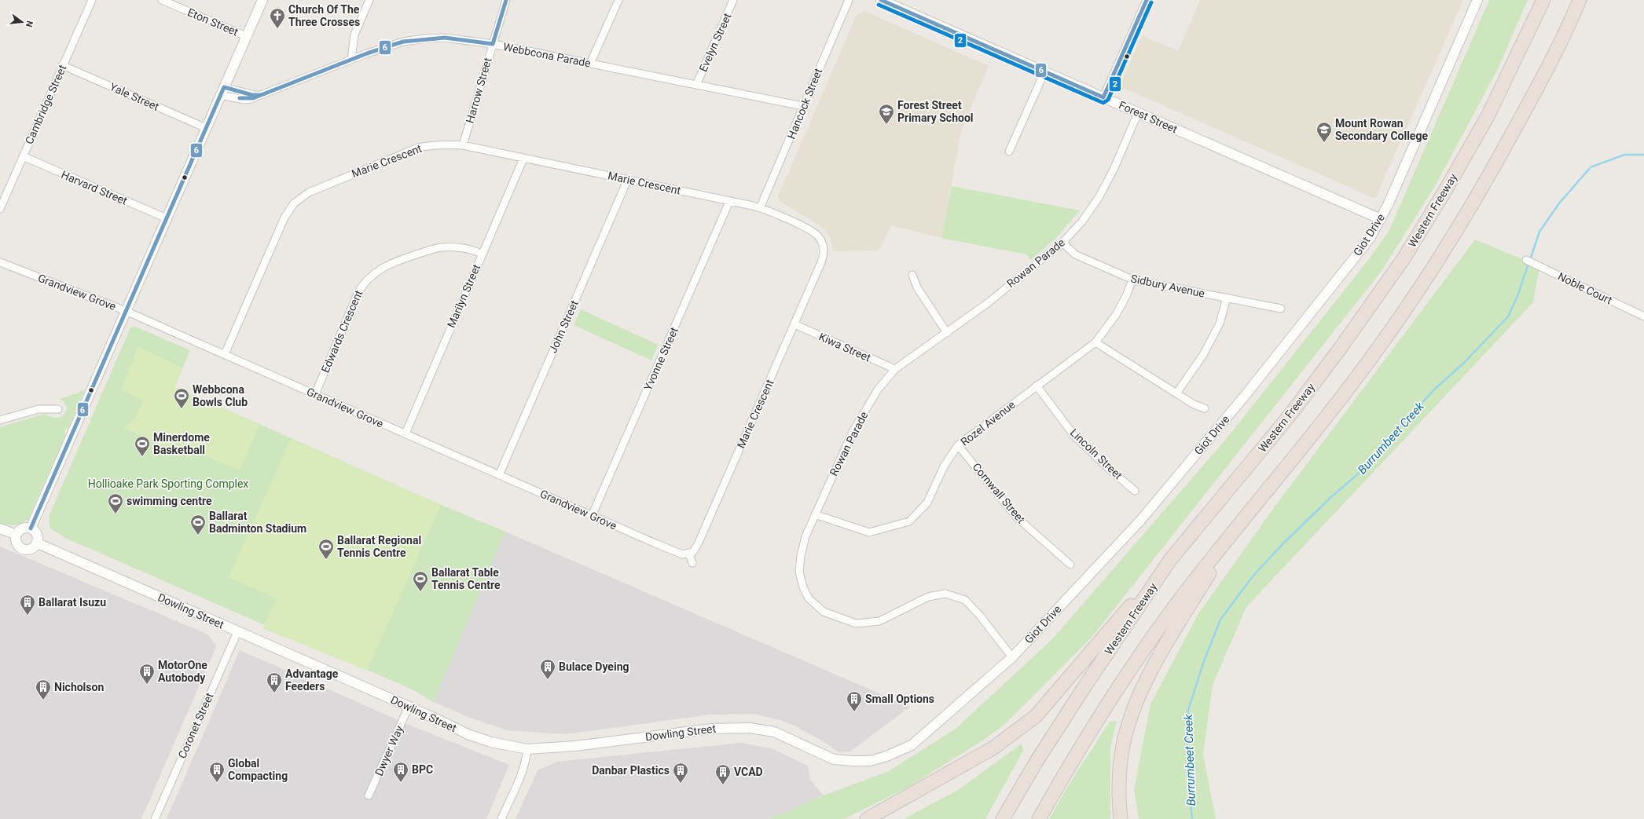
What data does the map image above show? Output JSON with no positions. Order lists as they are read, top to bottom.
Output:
{
  "streets": {
    "highway": ["Western Freeway"],
    "street": [
      "Eton Street",
      "Evelyn Street",
      "Webbcona Parade",
      "Harrow Street",
      "Yale Street",
      "Hancock Street",
      "Cambridge Street",
      "Forest Street",
      "Marie Crescent",
      "Harvard Street",
      "Giot Drive",
      "Rowan Parade",
      "Sidbury Avenue",
      "Noble Court",
      "Grandview Grove",
      "Marilyn Street",
      "John Street",
      "Edwards Crescent",
      "Kiwa Street",
      "Yvonne Street",
      "Rozel Avenue",
      "Lincoln Street",
      "Cornwall Street",
      "Dowling Street",
      "Coronet Street",
      "Dwyer Way"
    ]
  },
  "crossings": [
    ["Evelyn Street", "Webbcona Parade"],
    ["Webbcona Parade", "Harrow Street"],
    ["Webbcona Parade", "Hancock Street"],
    ["Harrow Street", "Marie Crescent"],
    ["Yale Street", "Cambridge Street"],
    ["Hancock Street", "Marie Crescent"],
    ["Cambridge Street", "Harvard Street"],
    ["Forest Street", "Giot Drive"],
    ["Forest Street", "Rowan Parade"],
    ["Marie Crescent", "Grandview Grove"],
    ["Marie Crescent", "Marilyn Street"],
    ["Marie Crescent", "John Street"],
    ["Marie Crescent", "Kiwa Street"],
    ["Marie Crescent", "Yvonne Street"],
    ["Giot Drive", "Rowan Parade"],
    ["Giot Drive", "Dowling Street"],
    ["Rowan Parade", "Sidbury Avenue"],
    ["Rowan Parade", "Kiwa Street"],
    ["Rowan Parade", "Rozel Avenue"],
    ["Sidbury Avenue", "Rozel Avenue"],
    ["Grandview Grove", "Marilyn Street"],
    ["Grandview Grove", "John Street"],
    ["Grandview Grove", "Edwards Crescent"],
    ["Grandview Grove", "Yvonne Street"],
    ["Marilyn Street", "Edwards Crescent"],
    ["Rozel Avenue", "Lincoln Street"],
    ["Rozel Avenue", "Cornwall Street"],
    ["Dowling Street", "Coronet Street"],
    ["Dowling Street", "Dwyer Way"]
  ],
  "water": ["Burrumbeet Creek"],
  "parks": ["Hollioake Park Sporting Complex"],
  "places": {
    "church": ["Church Of The Three Crosses"],
    "school or university": ["Forest Street Primary School", "Mount Rowan Secondary College"],
    "sports": [
      "Webbcona Bowls Club",
      "Minerdome Basketball",
      "swimming centre",
      "Ballarat Badminton Stadium",
      "Ballarat Regional Tennis Centre",
      "Ballarat Table Tennis Centre"
    ],
    "building": [
      "Ballarat Isuzu",
      "Bulace Dyeing",
      "MotorOne Autobody",
      "Advantage Feeders",
      "Nicholson",
      "Small Options",
      "Global Compacting",
      "BPC",
      "Danbar Plastics",
      "VCAD"
    ]
  },
  "lines": ["transit line 6", "transit line 2"],
  "north": "right"
}
